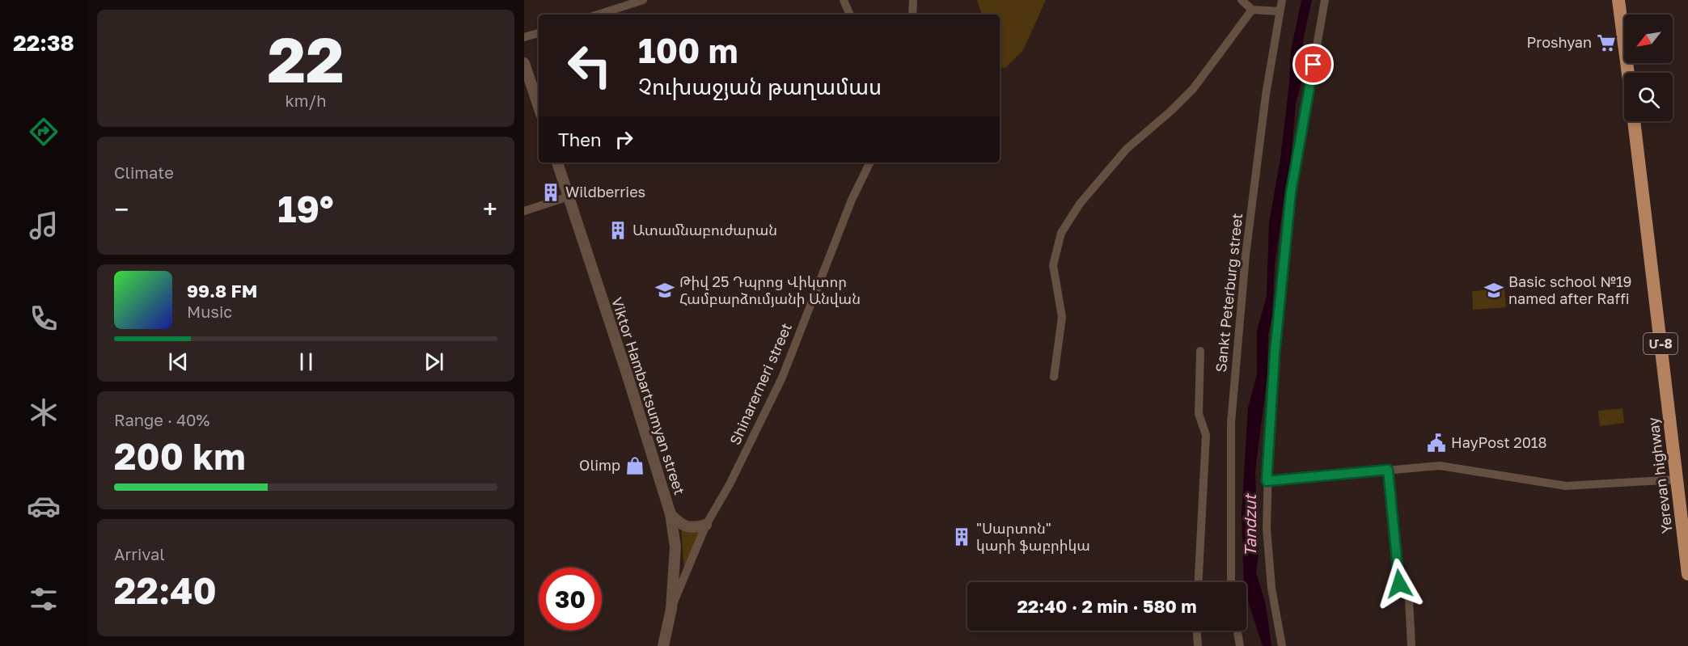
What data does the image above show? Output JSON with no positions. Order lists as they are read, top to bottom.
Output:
{
  "streets": {
    "highway": ["Մ-8", "Yerevan highway"],
    "street": ["Sankt Peterburg street", "Shinarerneri street", "Viktor Hambartsumyan street"]
  },
  "crossings": [
    ["Shinarerneri street", "Viktor Hambartsumyan street"]
  ],
  "water": ["Tandzut"],
  "places": {
    "supermarket": ["Proshyan"],
    "building": ["Wildberries", "Ատամնաբուժարան", "\"Սարտոն\" կարի ֆաբրիկա"],
    "school or university": ["Թիվ 25 Դպրոց Վիկտոր Համբարձումյանի Անվան", "Basic school №19 named after Raffi"],
    "public building": ["HayPost 2018"],
    "shop": ["Olimp"]
  },
  "north": "bottom left",
  "page": {
    "tabs": "22:38",
    "tile": [
      ["22", "km/h"],
      "Climate",
      ["Range · 40%", "200 km"],
      ["Arrival", "22:40"]
    ],
    "turn": ["100 m", "Չուխաջյան թաղամաս"],
    "then": "Then",
    "heat": ["−", "19°", "+"],
    "song": ["99.8 FM", "Music"],
    "limit": "30",
    "trip": "22:40 · 2 min · 580 m"
  }
}
